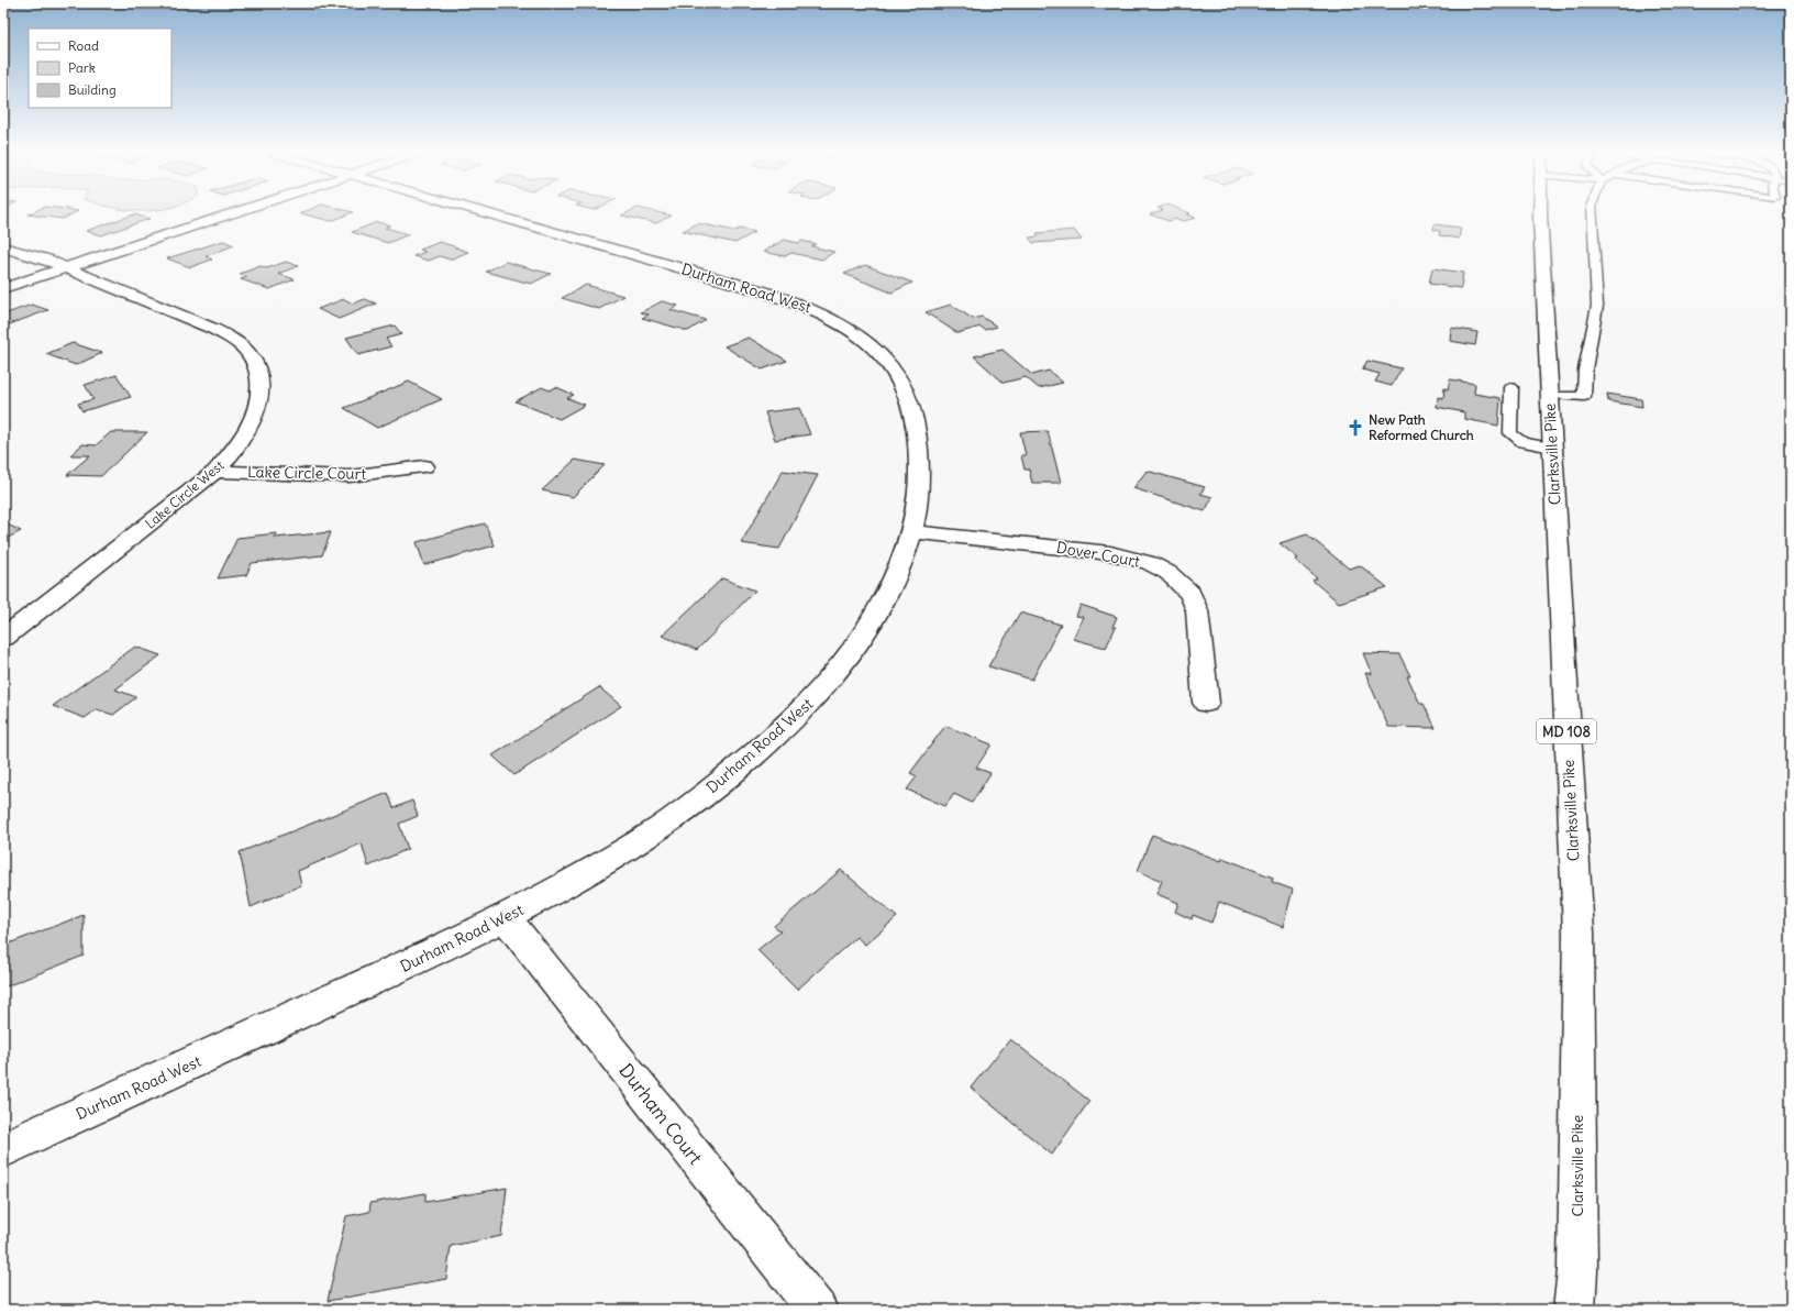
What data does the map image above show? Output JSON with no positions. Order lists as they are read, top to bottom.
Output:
{
  "streets": {
    "street": [
      "Durham Road West",
      "Clarksville Pike",
      "Lake Circle Court",
      "Lake Circle West",
      "Dover Court",
      "MD 108",
      "Durham Court"
    ]
  },
  "crossings": [
    ["Durham Road West", "Dover Court"],
    ["Durham Road West", "Durham Court"],
    ["Lake Circle Court", "Lake Circle West"]
  ],
  "places": {
    "church": ["New Path Reformed Church"]
  },
  "legend": ["Road", "Park", "Building"]
}
